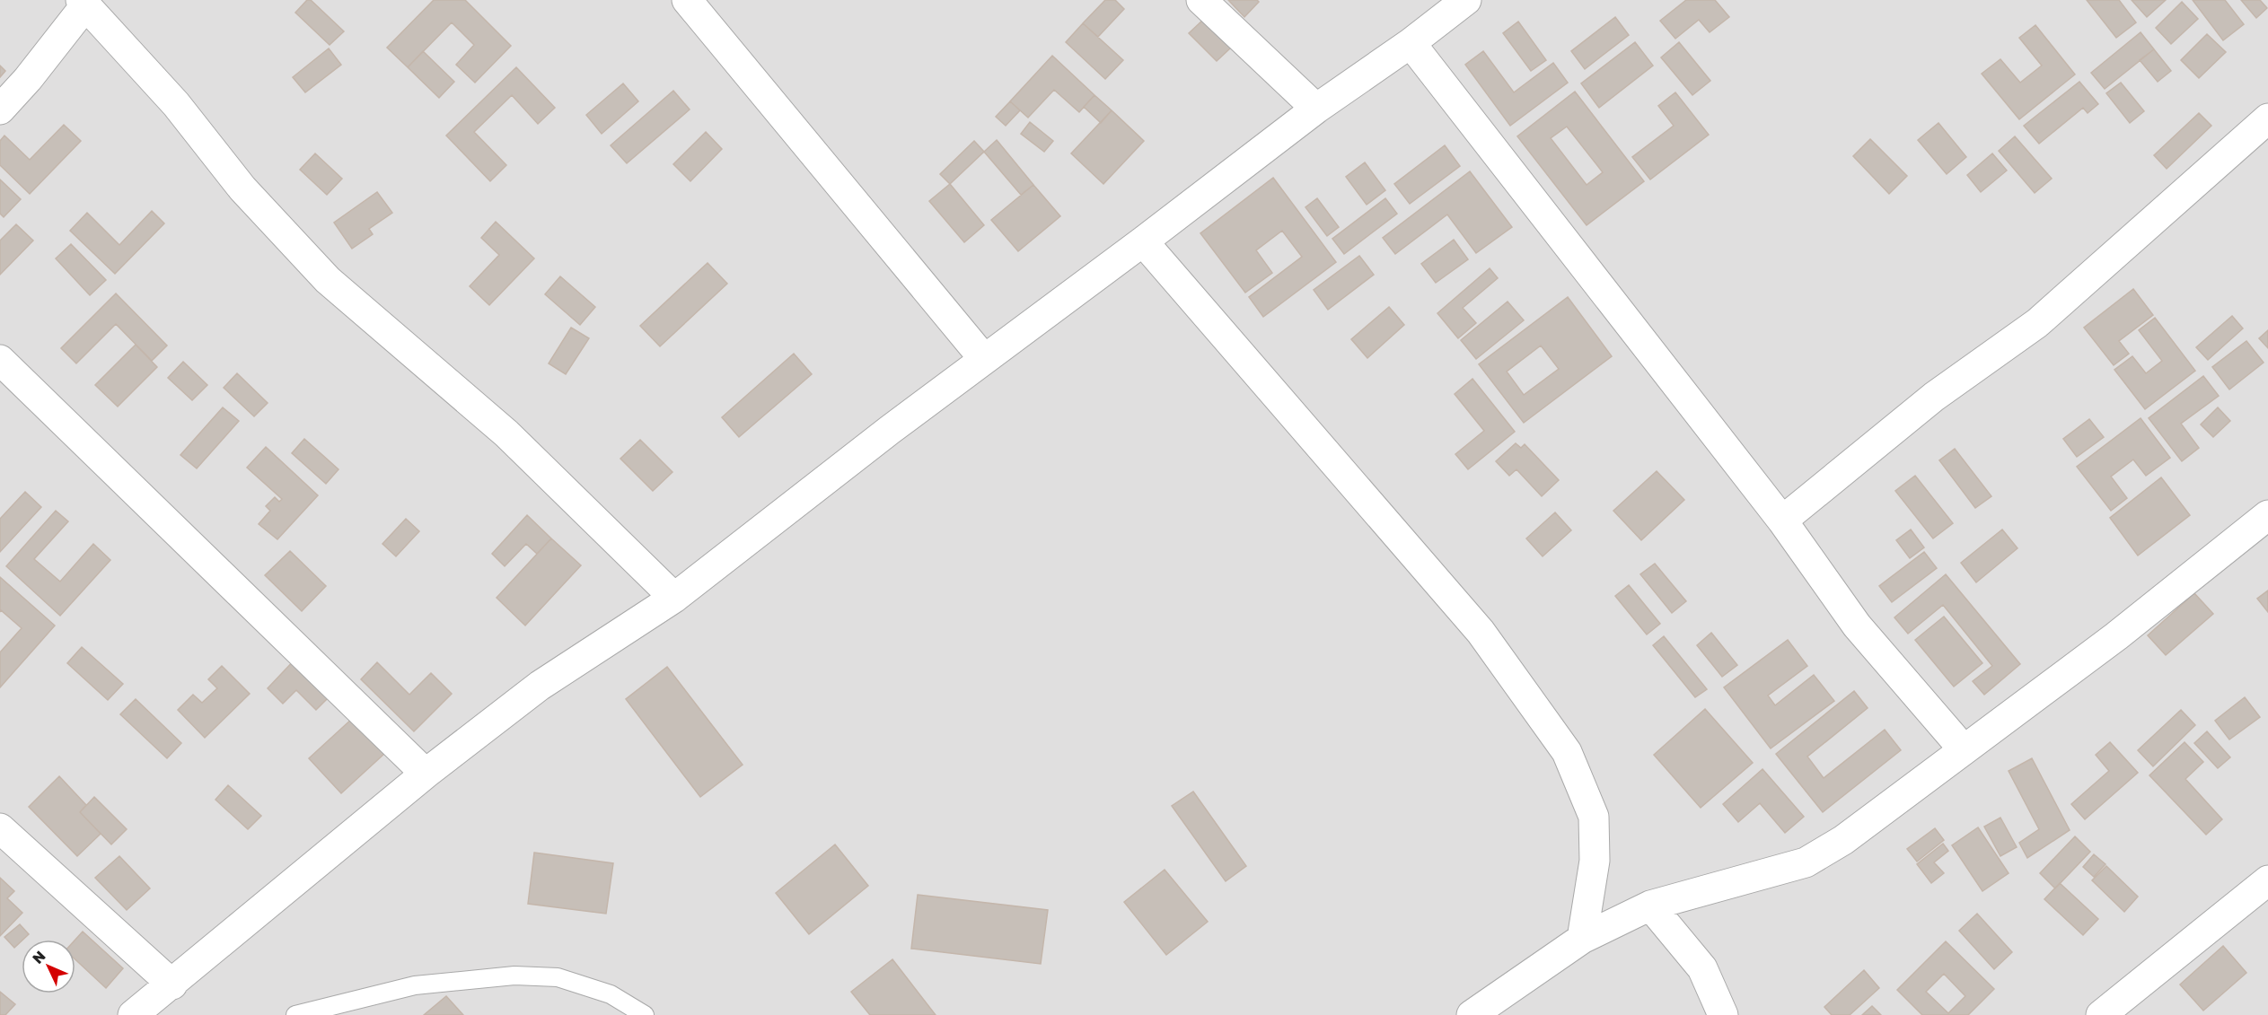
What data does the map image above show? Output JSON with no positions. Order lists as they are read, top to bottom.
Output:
{
  "north": "top left"
}
